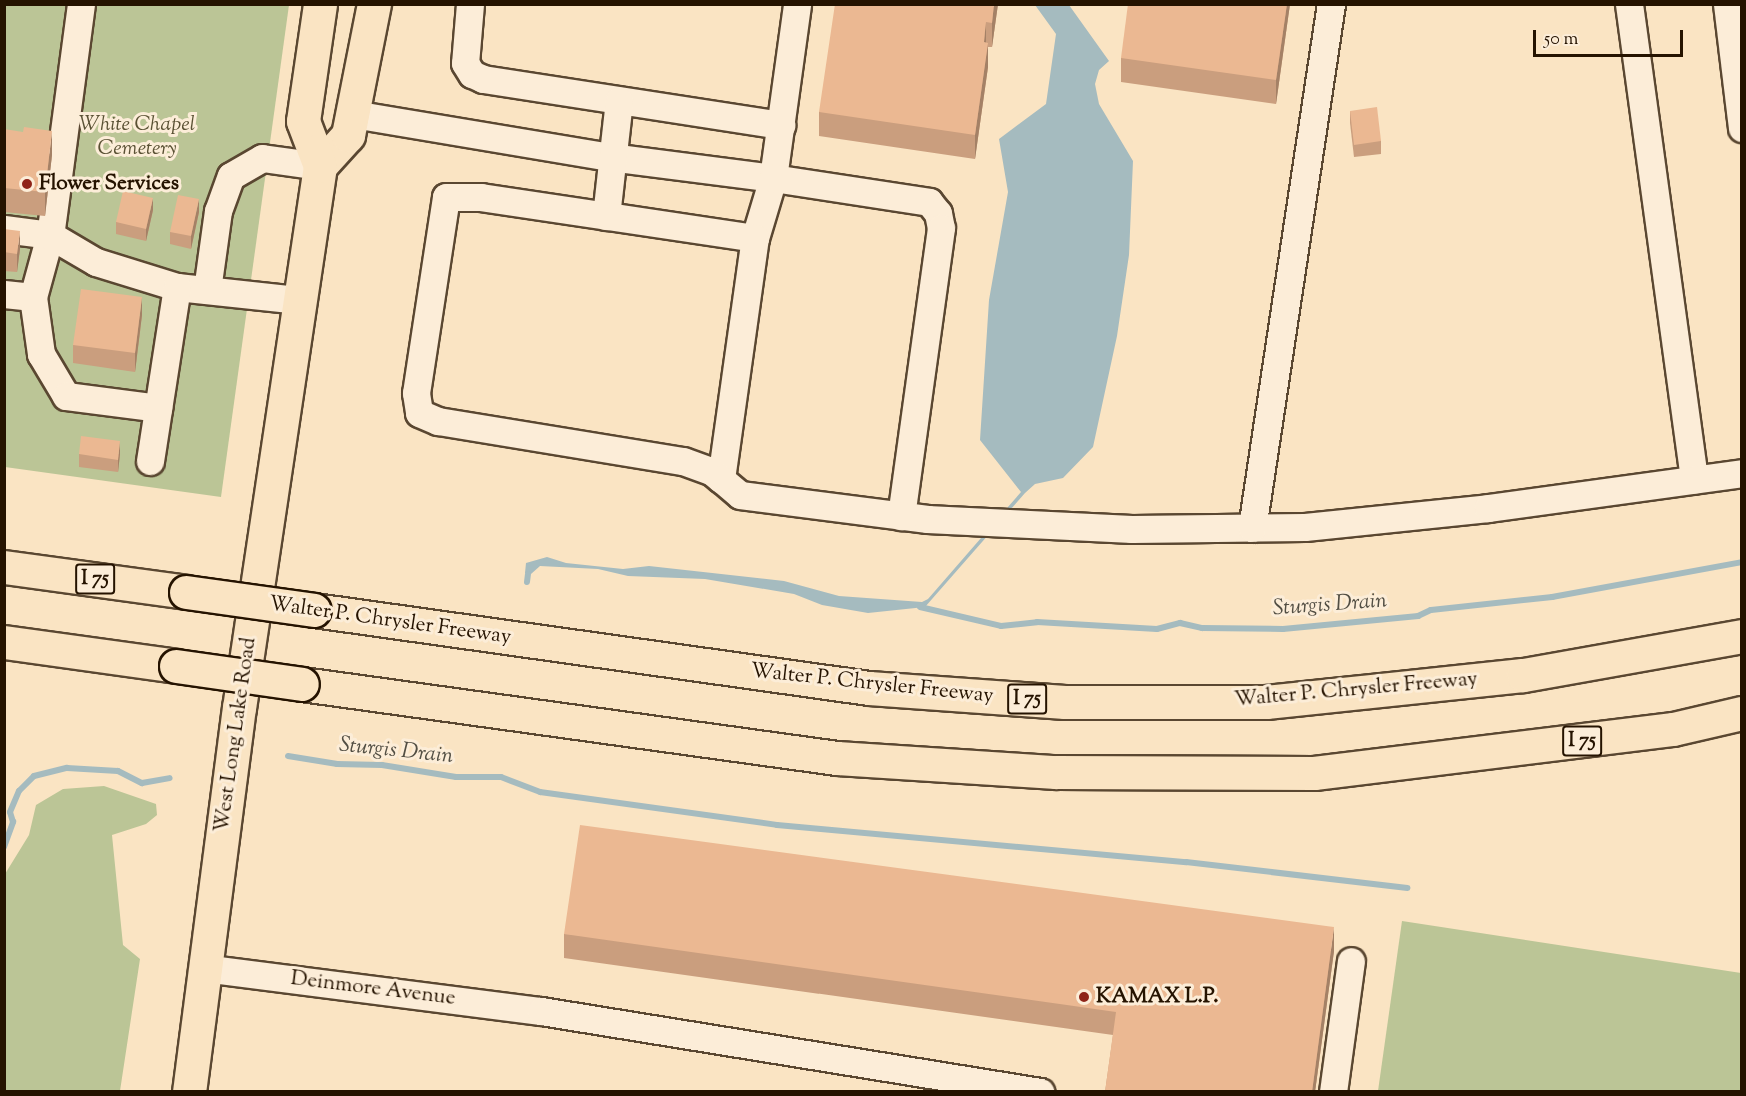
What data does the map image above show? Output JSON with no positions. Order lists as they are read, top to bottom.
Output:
{
  "streets": {
    "main road": ["I 75", "Walter P. Chrysler Freeway", "West Long Lake Road"],
    "lane": ["Deinmore Avenue"]
  },
  "crossings": [
    ["West Long Lake Road", "Deinmore Avenue"]
  ],
  "water": ["Sturgis Drain"],
  "parks": ["White Chapel Cemetery"],
  "places": ["Flower Services", "KAMAX L.P."],
  "scale_bar": "50 m"
}
